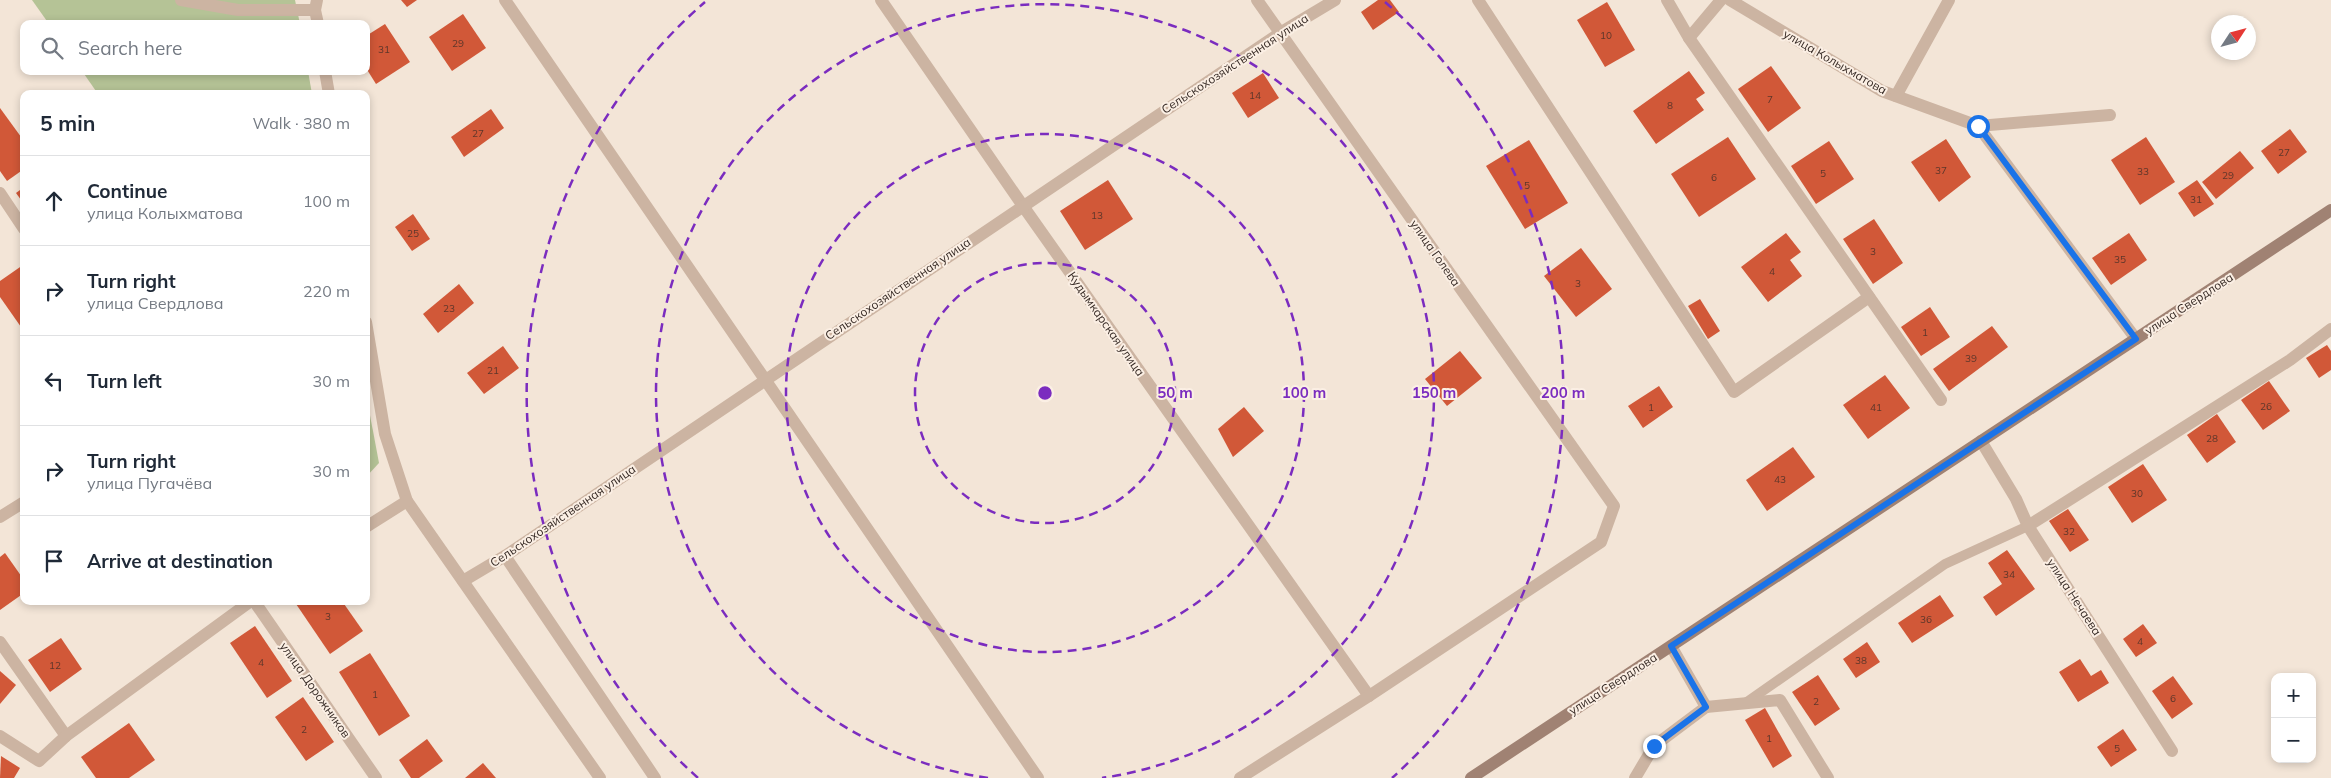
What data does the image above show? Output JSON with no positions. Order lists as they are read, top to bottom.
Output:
{
  "streets": {
    "main road": ["улица Свердлова"],
    "street": [
      "улица Колыхматова",
      "Сельскохозяйственная улица",
      "улица Голева",
      "Кудымкарская улица",
      "улица Нечаева",
      "улица Дорожников"
    ]
  },
  "crossings": [
    ["Сельскохозяйственная улица", "улица Голева"],
    ["Сельскохозяйственная улица", "Кудымкарская улица"],
    ["улица Голева", "Кудымкарская улица"],
    ["улица Свердлова", "улица Нечаева"]
  ],
  "house_numbers": [
    "10",
    "29",
    "31",
    "14",
    "7",
    "8",
    "27",
    "27",
    "37",
    "33",
    "5",
    "29",
    "6",
    "5",
    "31",
    "13",
    "25",
    "3",
    "35",
    "4",
    "3",
    "23",
    "1",
    "39",
    "21",
    "26",
    "1",
    "41",
    "28",
    "43",
    "30",
    "32",
    "34",
    "3",
    "36",
    "4",
    "38",
    "4",
    "12",
    "1",
    "6",
    "2",
    "2",
    "1",
    "5"
  ],
  "north": "top right",
  "page": {
    "search": "Search here",
    "heading": ["5 min", "Walk · 380 m"],
    "list": [
      ["Continue", "улица Колыхматова", "100 m"],
      ["Turn right", "улица Свердлова", "220 m"],
      ["Turn left", "30 m"],
      ["Turn right", "улица Пугачёва", "30 m"],
      "Arrive at destination"
    ],
    "map_buttons": ["+", "−"]
  },
  "rings": [
    "50 m",
    "100 m",
    "150 m",
    "200 m"
  ]
}
